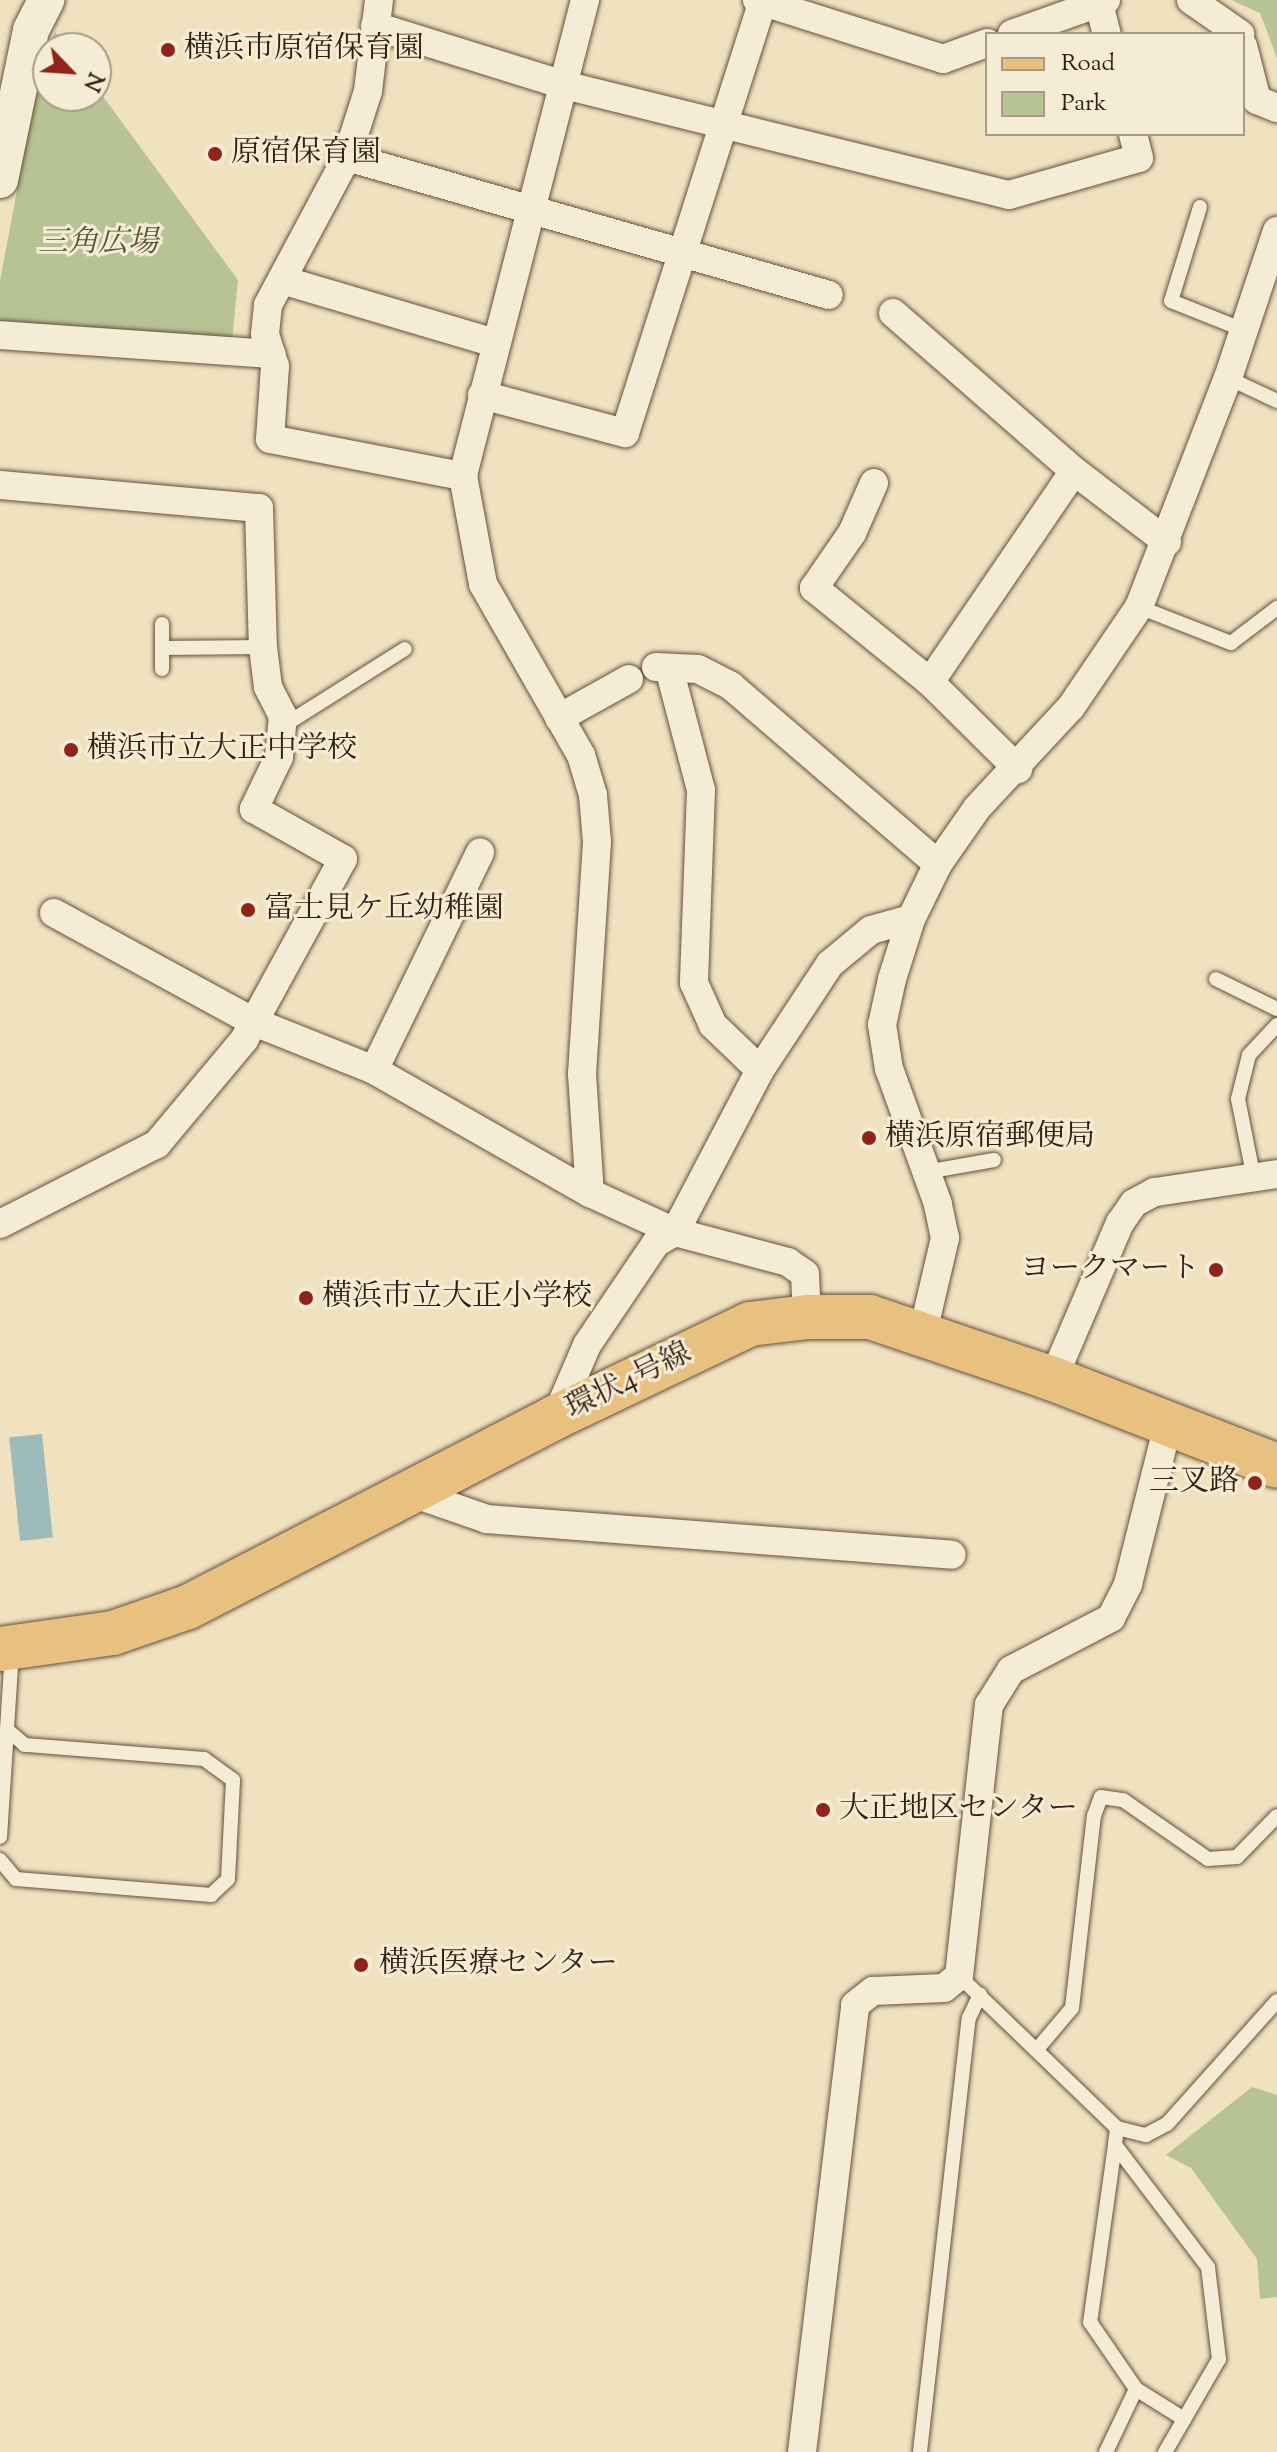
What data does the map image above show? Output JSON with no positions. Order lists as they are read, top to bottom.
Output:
{
  "streets": {
    "main road": ["環状4号線"]
  },
  "parks": ["三角広場"],
  "places": [
    "横浜市原宿保育園",
    "原宿保育園",
    "横浜市立大正中学校",
    "富士見ケ丘幼稚園",
    "横浜原宿郵便局",
    "ヨークマート",
    "横浜市立大正小学校",
    "三叉路",
    "大正地区センター",
    "横浜医療センター"
  ],
  "legend": ["Road", "Park"],
  "north": "bottom right"
}
